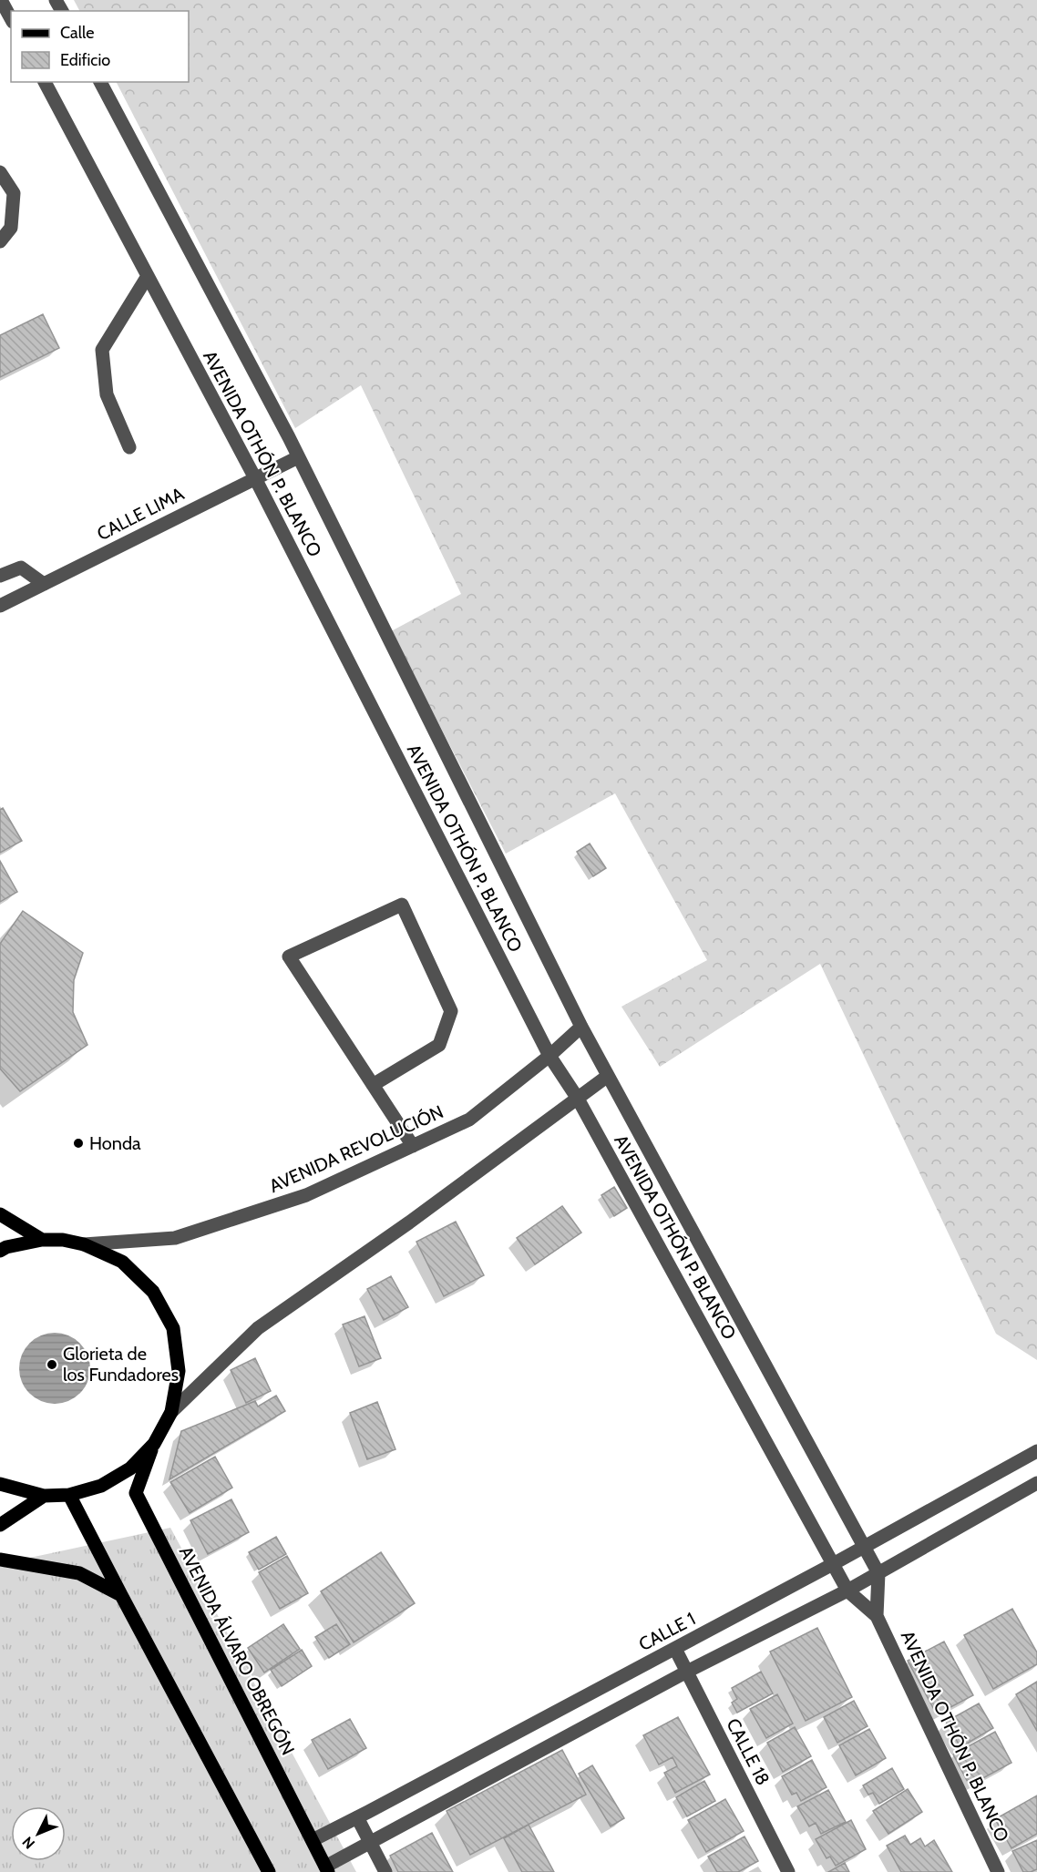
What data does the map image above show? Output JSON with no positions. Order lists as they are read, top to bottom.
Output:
{
  "streets": {
    "main road": ["AVENIDA ÁLVARO OBREGÓN"],
    "street": [
      "AVENIDA OTHÓN P. BLANCO",
      "CALLE LIMA",
      "AVENIDA REVOLUCIÓN",
      "CALLE 1",
      "CALLE 18"
    ]
  },
  "crossings": [
    ["AVENIDA OTHÓN P. BLANCO", "CALLE LIMA"],
    ["AVENIDA OTHÓN P. BLANCO", "AVENIDA REVOLUCIÓN"],
    ["AVENIDA OTHÓN P. BLANCO", "CALLE 1"],
    ["AVENIDA REVOLUCIÓN", "AVENIDA ÁLVARO OBREGÓN"],
    ["CALLE 1", "AVENIDA ÁLVARO OBREGÓN"],
    ["CALLE 1", "CALLE 18"]
  ],
  "places": ["Honda", "Glorieta de los Fundadores"],
  "legend": ["Calle", "Edificio"],
  "north": "bottom left"
}
